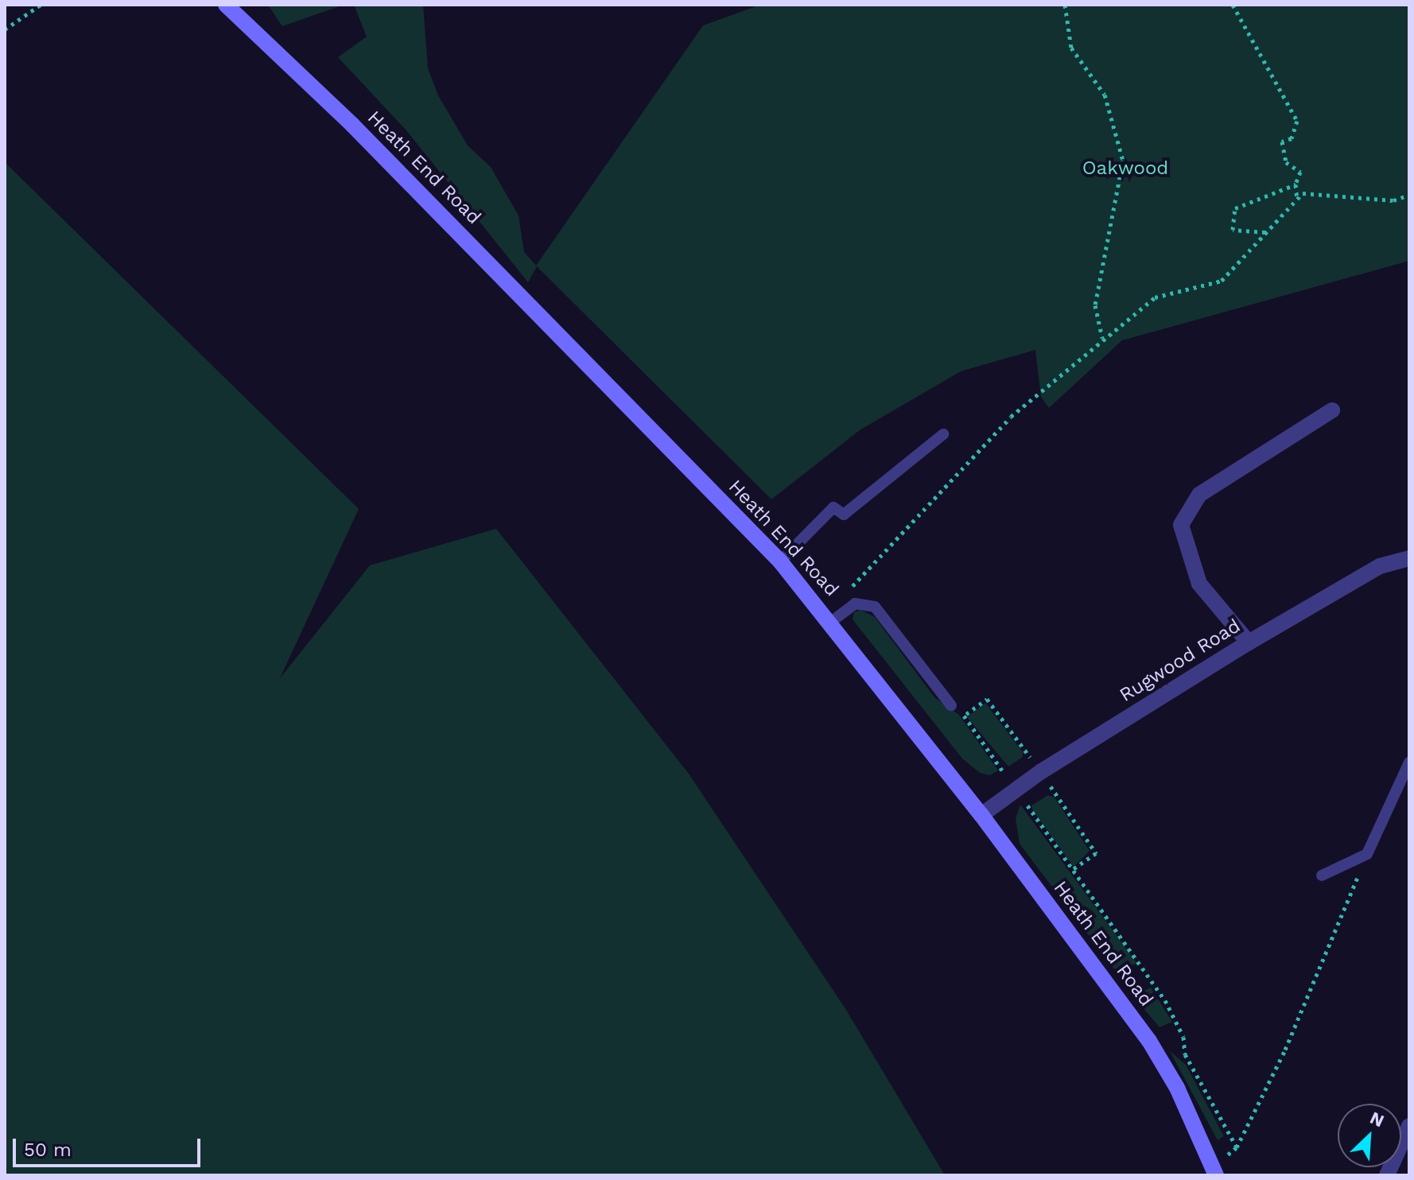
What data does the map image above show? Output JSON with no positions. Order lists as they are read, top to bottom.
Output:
{
  "streets": {
    "street": ["Heath End Road", "Rugwood Road"]
  },
  "crossings": [
    ["Heath End Road", "Rugwood Road"]
  ],
  "parks": ["Oakwood"],
  "scale_bar": "50 m",
  "north": "top right"
}
